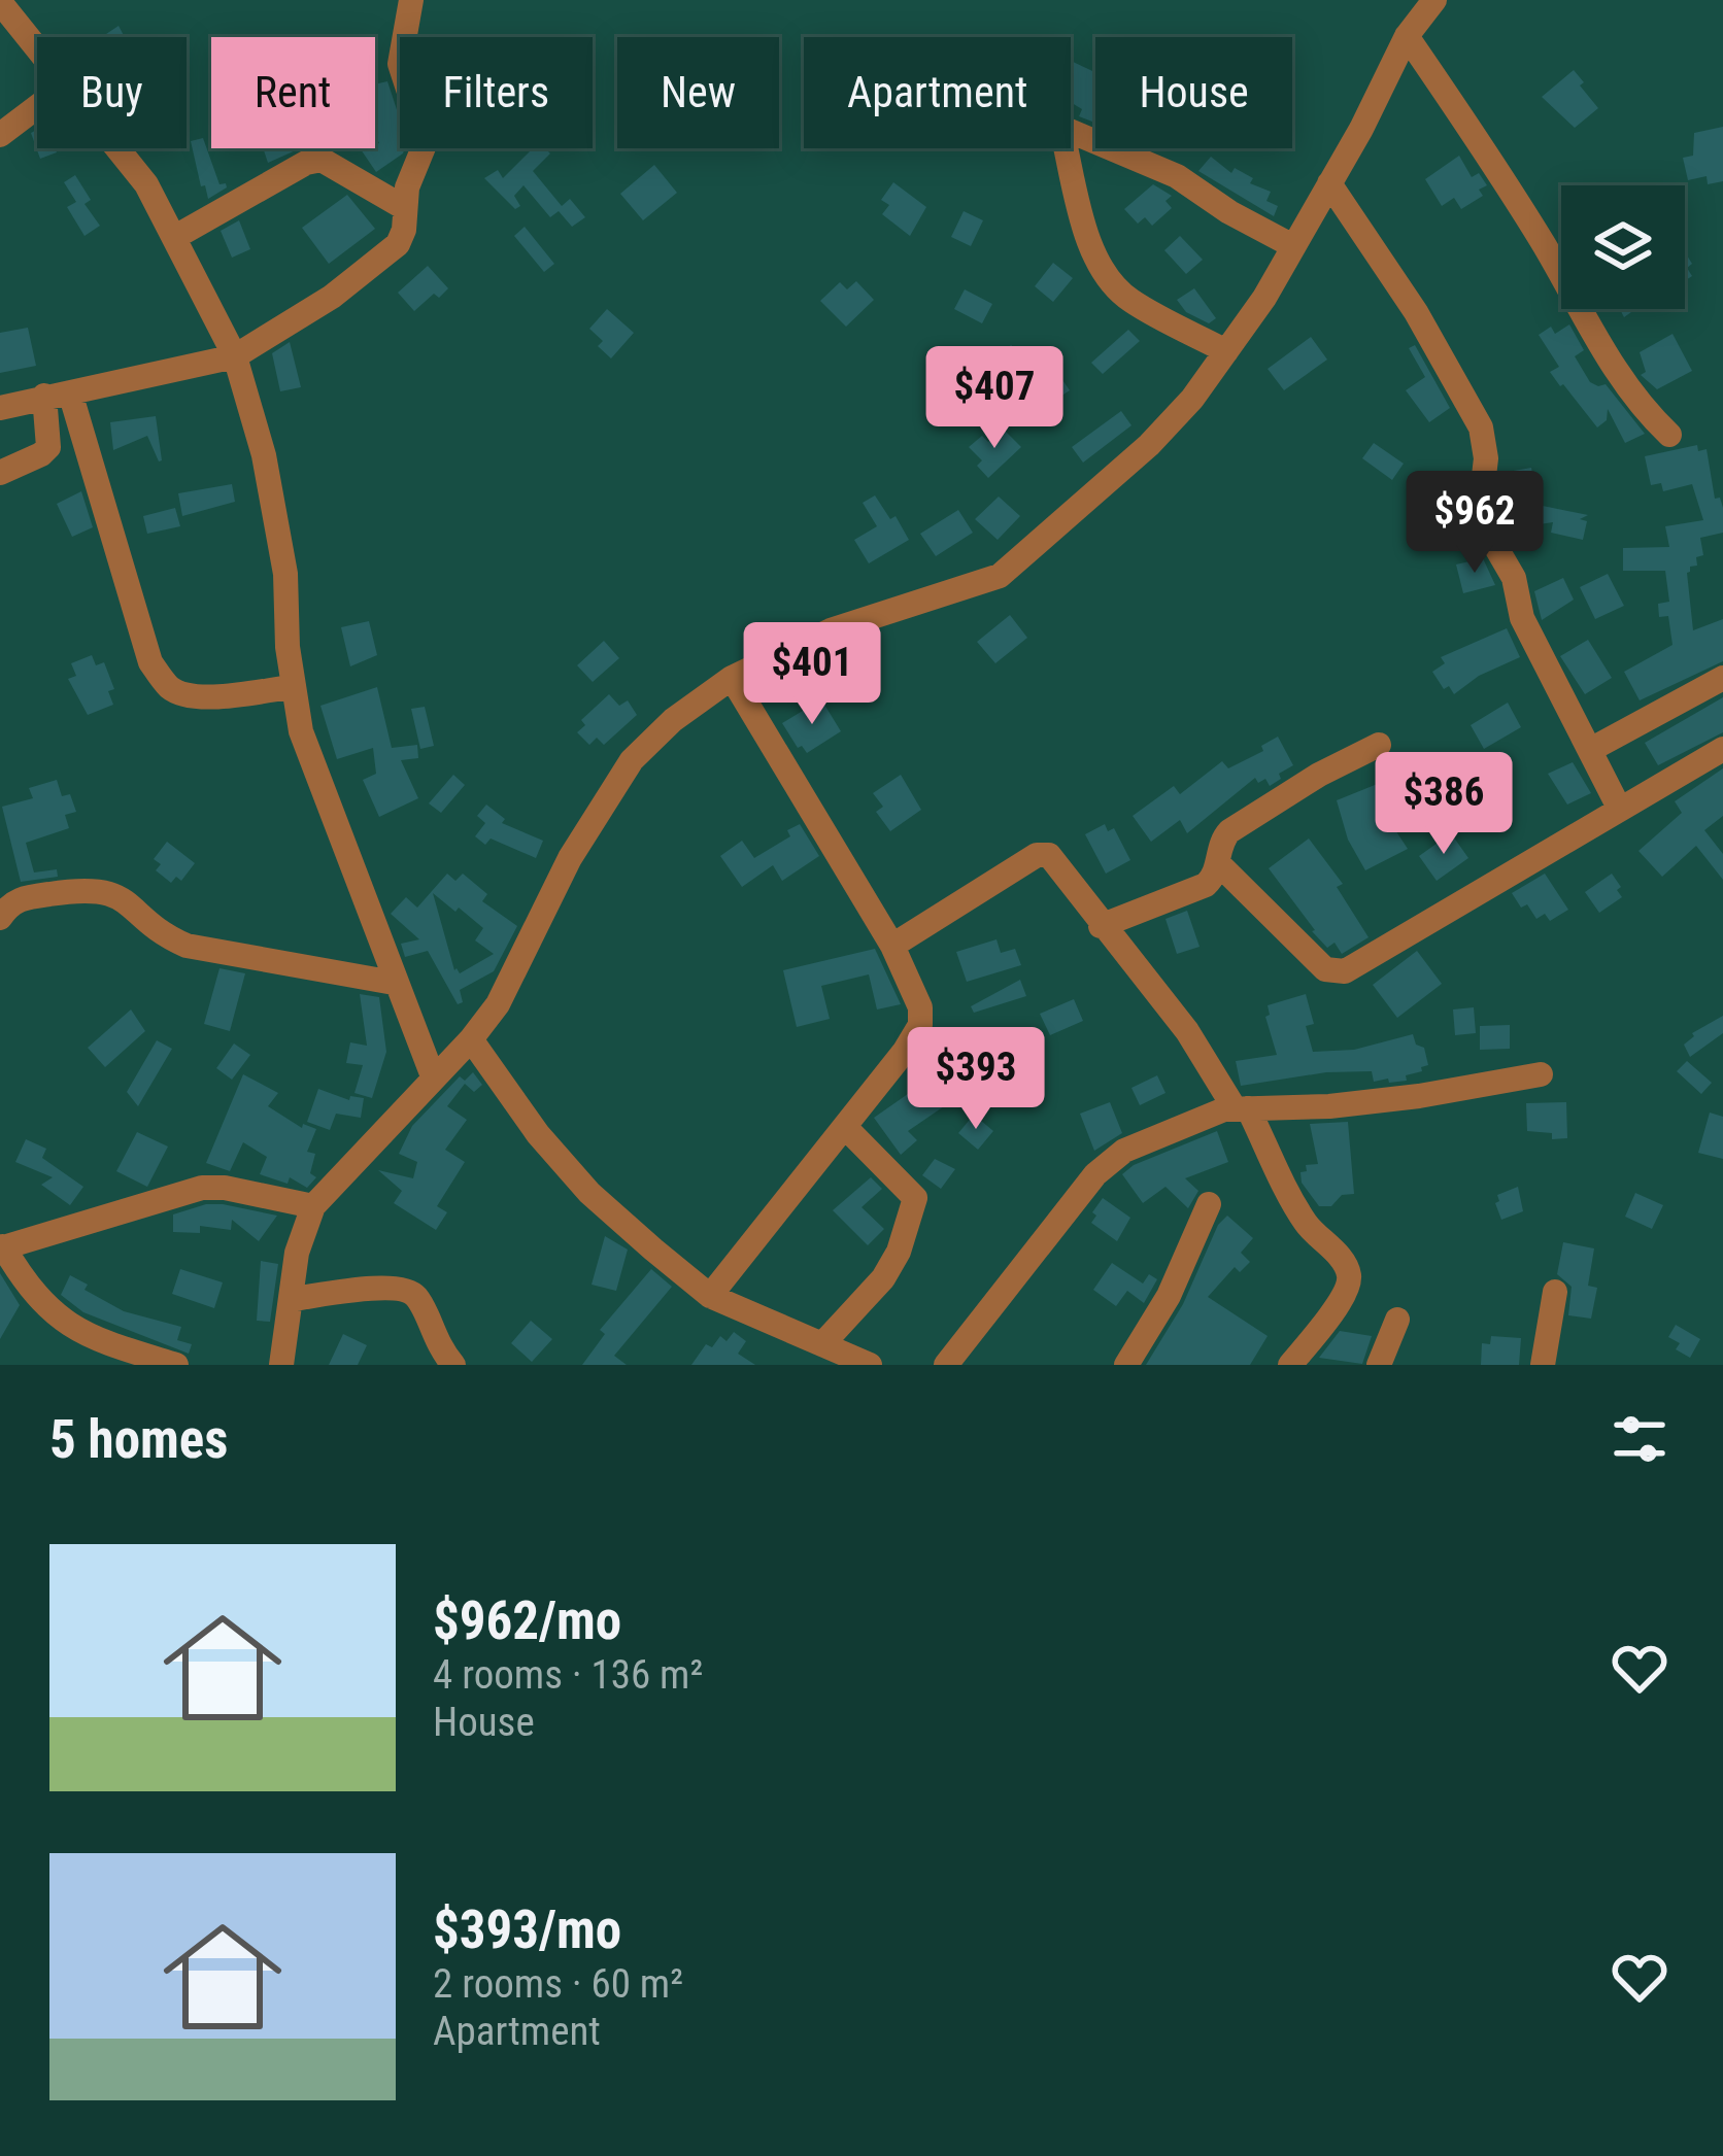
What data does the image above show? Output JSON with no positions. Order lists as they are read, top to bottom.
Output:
{
  "page": {
    "chip": [
      "Buy",
      "Rent",
      "Filters",
      "New",
      "Apartment",
      "House"
    ],
    "price": [
      "$407",
      "$962",
      "$401",
      "$386",
      "$393"
    ],
    "heading": "5 homes",
    "list": [
      {
        "name": "$962/mo",
        "note": "4 rooms · 136 m² · House"
      },
      {
        "name": "$393/mo",
        "note": "2 rooms · 60 m² · Apartment"
      }
    ]
  }
}
